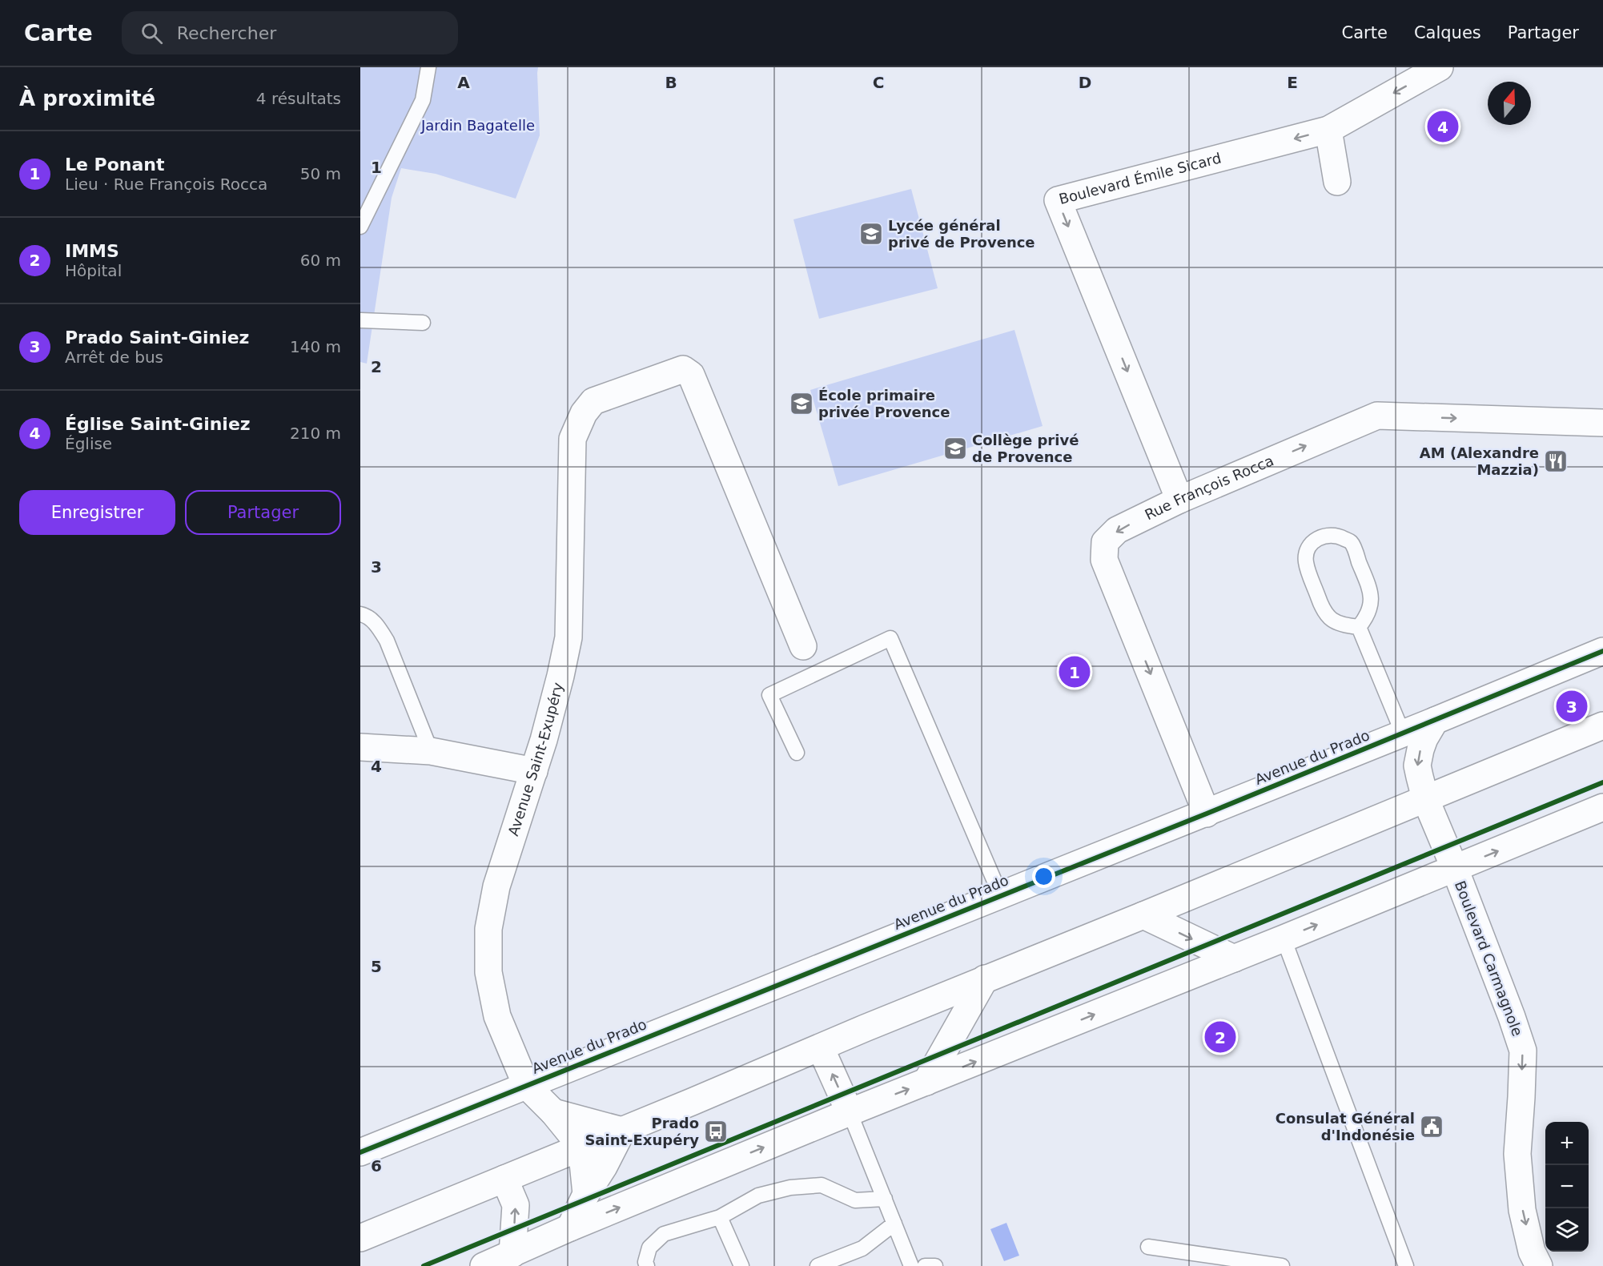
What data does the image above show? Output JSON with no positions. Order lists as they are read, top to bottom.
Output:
{
  "streets": {
    "street": [
      "Boulevard Émile Sicard",
      "Rue François Rocca",
      "Avenue du Prado",
      "Avenue Saint-Exupéry",
      "Boulevard Carmagnole"
    ]
  },
  "crossings": [
    ["Boulevard Émile Sicard", "Rue François Rocca"],
    ["Rue François Rocca", "Avenue du Prado"],
    ["Avenue du Prado", "Avenue Saint-Exupéry"]
  ],
  "one_way": ["Boulevard Carmagnole"],
  "parks": ["Jardin Bagatelle"],
  "places": {
    "school or university": ["Lycée général privé de Provence", "École primaire privée Provence", "Collège privé de Provence"],
    "restaurant": ["AM (Alexandre Mazzia)"],
    "public building": ["Consulat Général d'Indonésie"],
    "bus stop": ["Prado Saint-Exupéry"]
  },
  "north": "top",
  "page": {
    "header": "Carte",
    "search": "Rechercher",
    "nav": ["Carte", "Calques", "Partager"],
    "heading": ["À proximité", "4 résultats"],
    "pins": [
      "4",
      "1",
      "3",
      "2"
    ],
    "list": [
      {
        "mark": "1",
        "name": "Le Ponant",
        "note": "Lieu · Rue François Rocca",
        "value": "50 m"
      },
      {
        "mark": "2",
        "name": "IMMS",
        "note": "Hôpital",
        "value": "60 m"
      },
      {
        "mark": "3",
        "name": "Prado Saint-Giniez",
        "note": "Arrêt de bus",
        "value": "140 m"
      },
      {
        "mark": "4",
        "name": "Église Saint-Giniez",
        "note": "Église",
        "value": "210 m"
      }
    ],
    "buttons": ["Enregistrer", "Partager"],
    "map_buttons": ["+", "−"]
  },
  "grid": {
    "columns": [
      "A",
      "B",
      "C",
      "D",
      "E"
    ],
    "rows": [
      "1",
      "2",
      "3",
      "4",
      "5",
      "6"
    ]
  }
}
